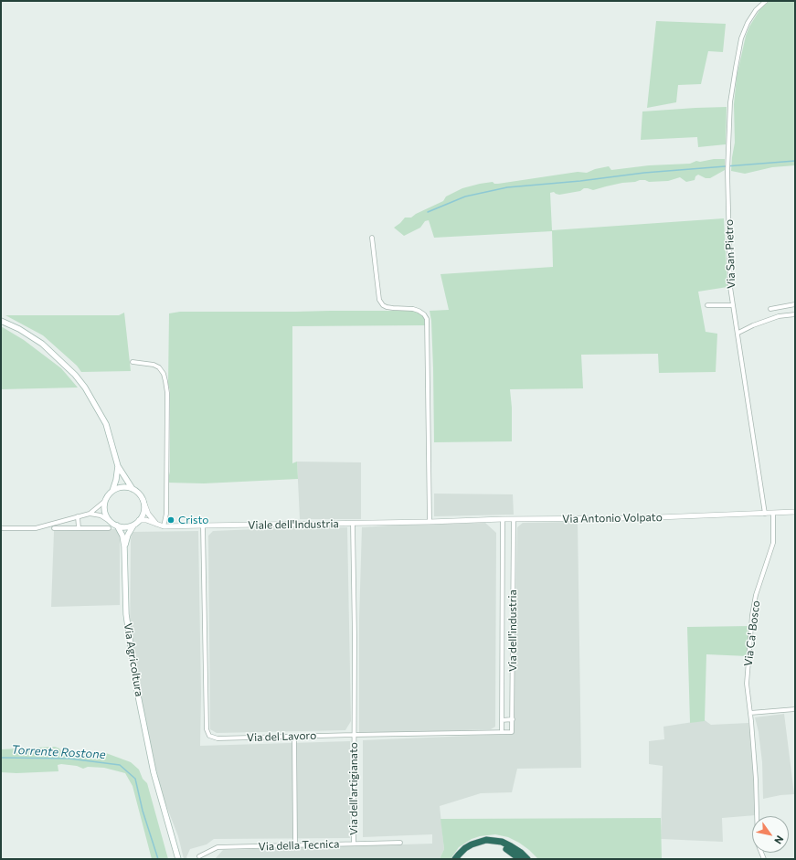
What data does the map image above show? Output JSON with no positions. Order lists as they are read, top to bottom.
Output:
{
  "streets": {
    "main road": ["Via Agricoltura"],
    "street": [
      "Via San Pietro",
      "Via Antonio Volpato",
      "Viale dell'Industria",
      "Via dell'industria",
      "Via Ca' Bosco",
      "Via del Lavoro",
      "Via dell'artigianato",
      "Via della Tecnica"
    ]
  },
  "crossings": [
    ["Via San Pietro", "Via Antonio Volpato"],
    ["Via Antonio Volpato", "Viale dell'Industria"],
    ["Via Antonio Volpato", "Via dell'industria"],
    ["Via Antonio Volpato", "Via Ca' Bosco"],
    ["Viale dell'Industria", "Via Agricoltura"],
    ["Viale dell'Industria", "Via del Lavoro"],
    ["Via dell'industria", "Via del Lavoro"],
    ["Via dell'industria", "Via dell'artigianato"],
    ["Via del Lavoro", "Via dell'artigianato"],
    ["Via dell'artigianato", "Via della Tecnica"]
  ],
  "water": ["Torrente Rostone"],
  "places": ["Cristo"],
  "north": "bottom right"
}
